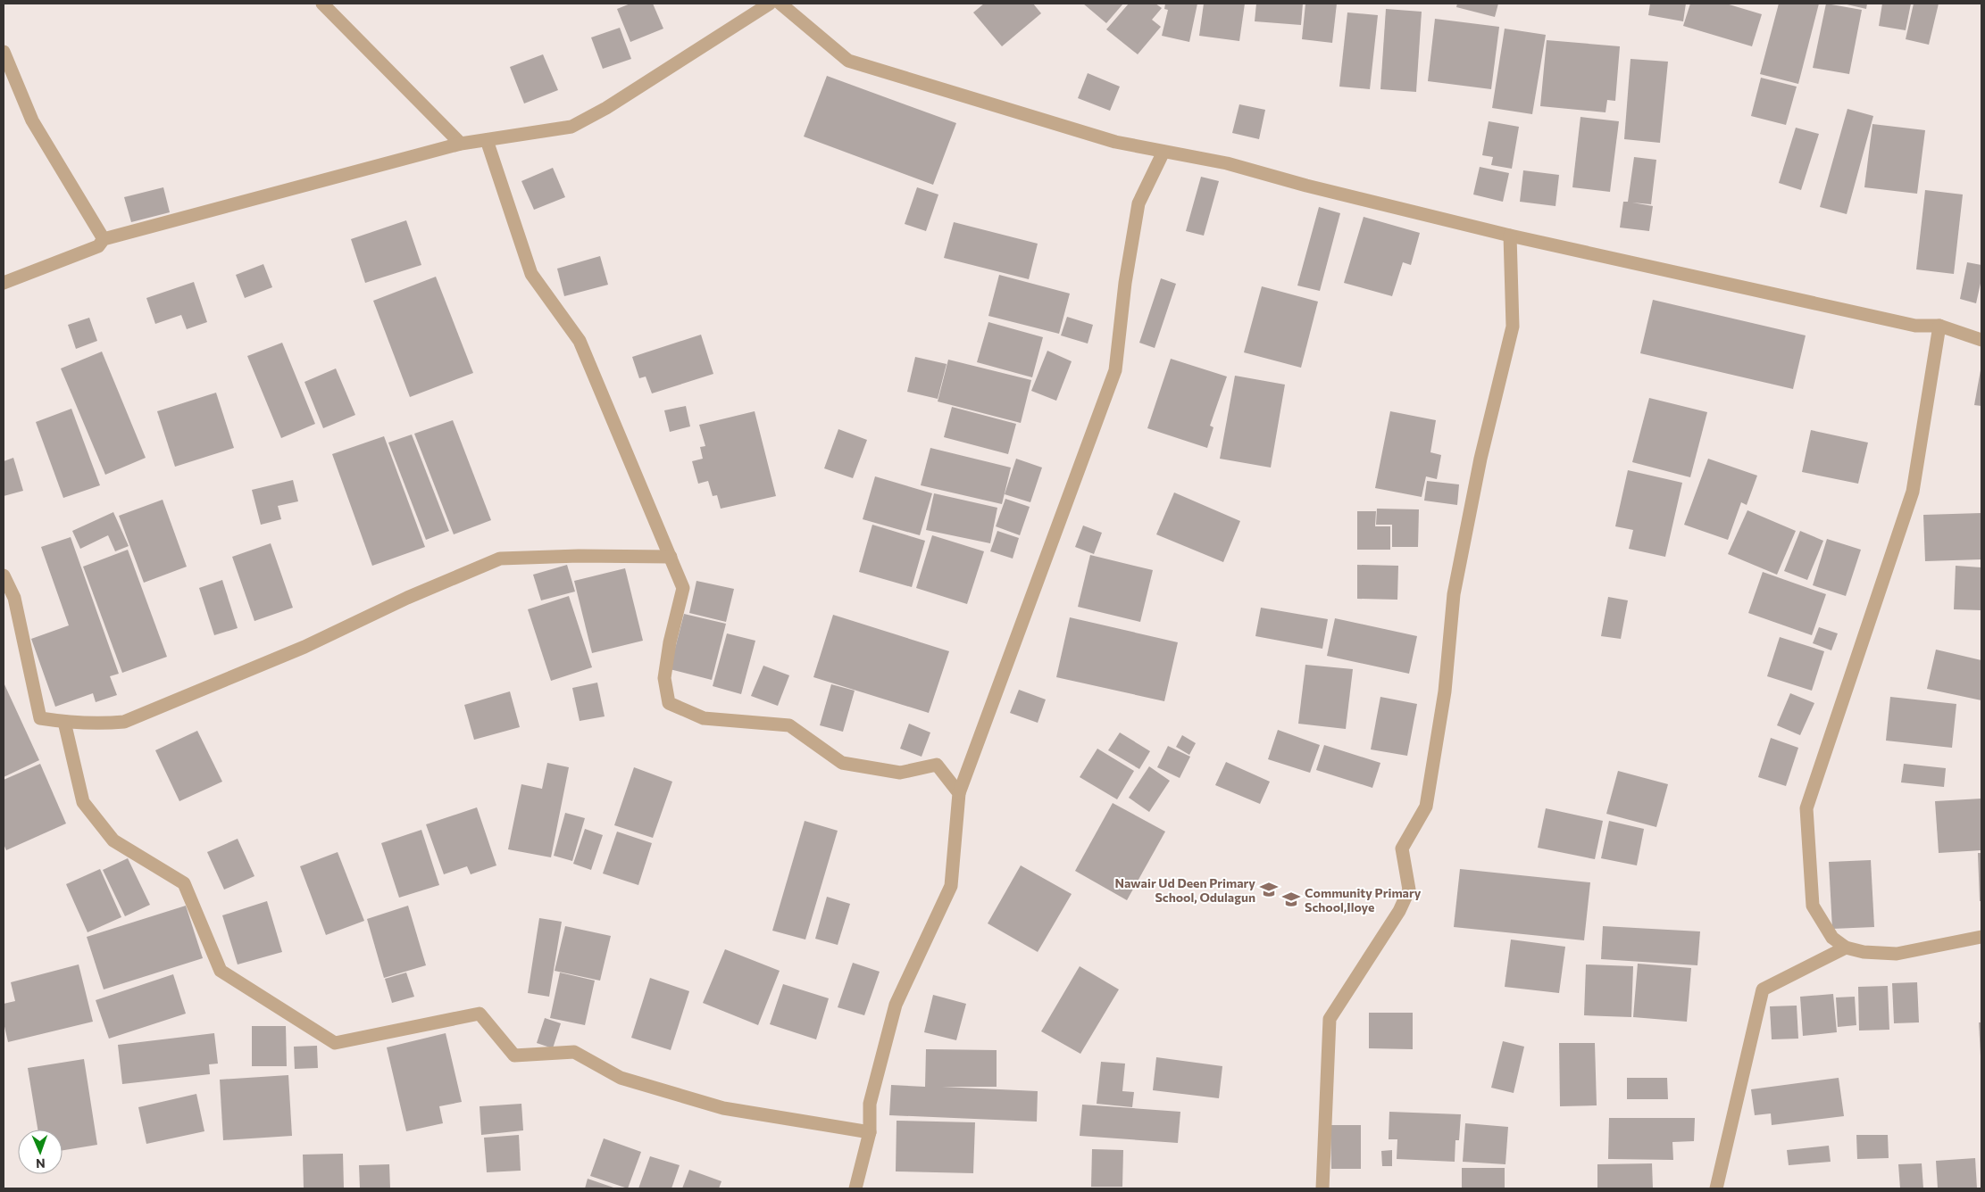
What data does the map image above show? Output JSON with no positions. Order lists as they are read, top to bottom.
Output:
{
  "places": {
    "school or university": ["Nawair Ud Deen Primary School, Odulagun", "Community Primary School,Iloye"]
  },
  "north": "bottom"
}
